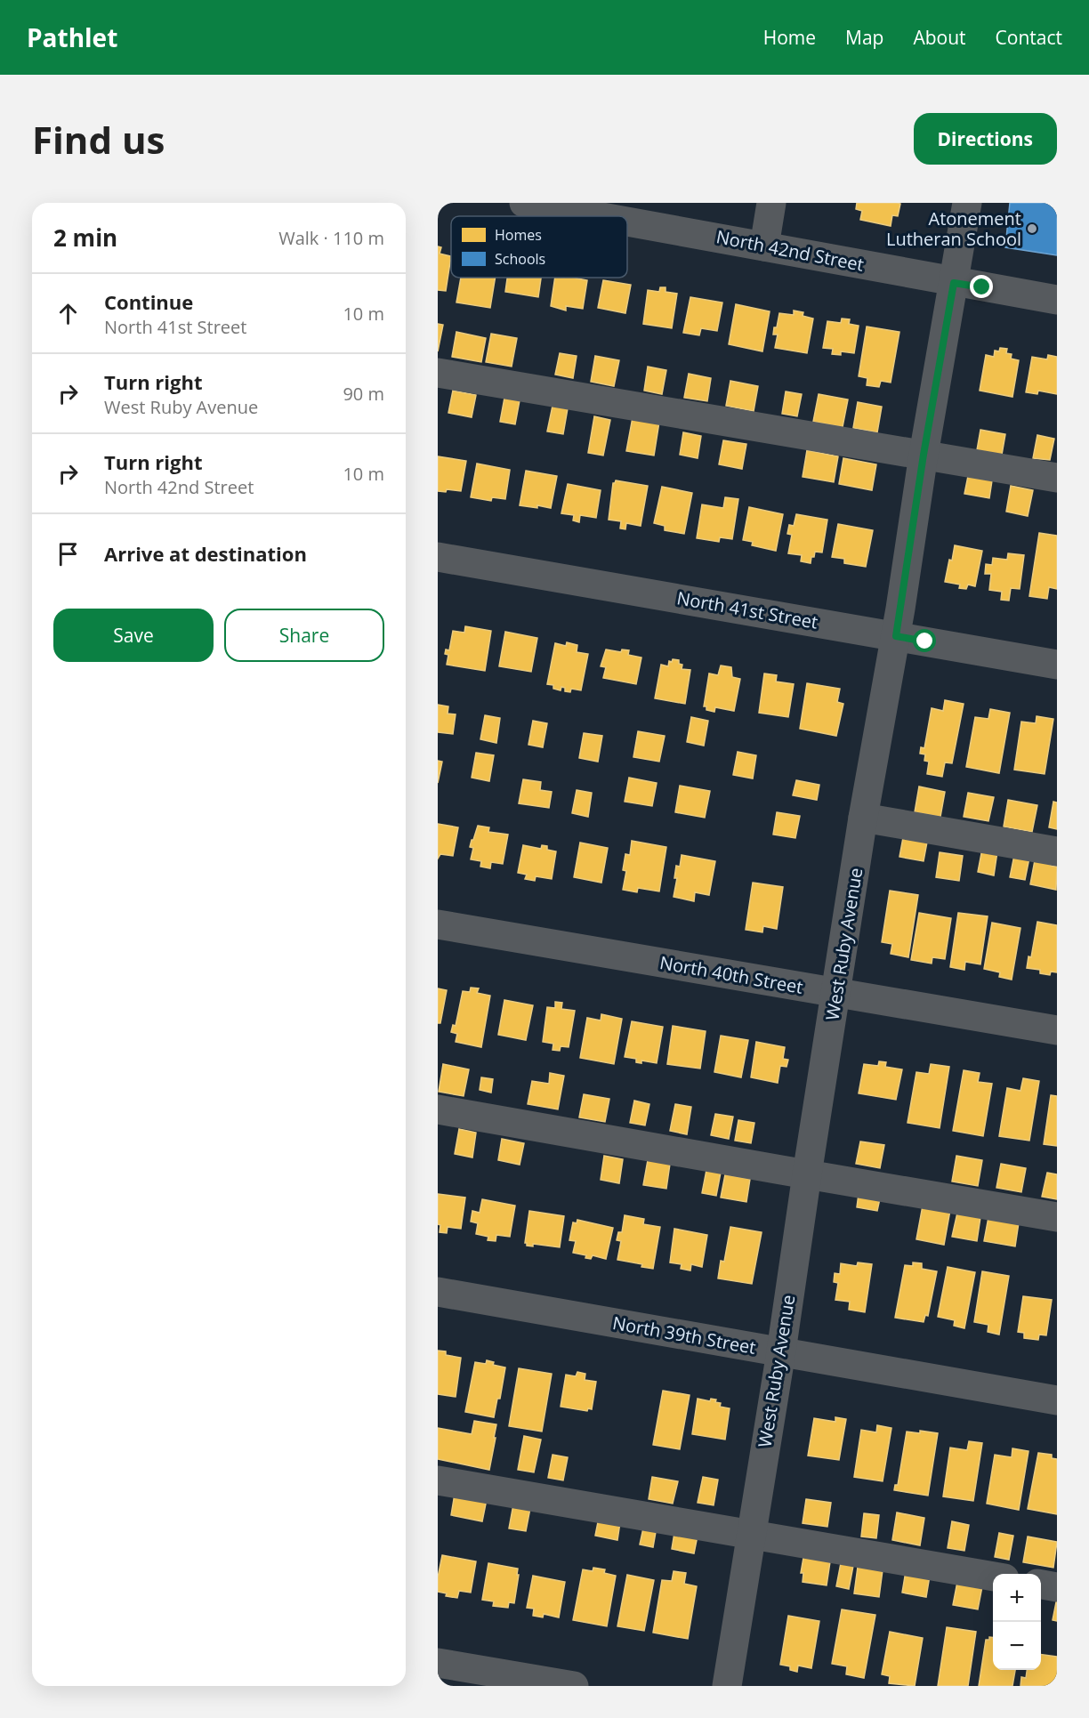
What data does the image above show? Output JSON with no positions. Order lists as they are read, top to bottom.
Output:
{
  "streets": {
    "street": [
      "North 42nd Street",
      "North 41st Street",
      "West Ruby Avenue",
      "North 40th Street",
      "North 39th Street"
    ]
  },
  "crossings": [
    ["North 42nd Street", "West Ruby Avenue"],
    ["North 41st Street", "West Ruby Avenue"],
    ["West Ruby Avenue", "North 40th Street"],
    ["West Ruby Avenue", "North 39th Street"]
  ],
  "places": ["Atonement Lutheran School"],
  "legend": ["Homes", "Schools"],
  "page": {
    "header": "Pathlet",
    "nav": [
      "Home",
      "Map",
      "About",
      "Contact"
    ],
    "buttons": [
      "Directions",
      ["Save", "Share"]
    ],
    "title": "Find us",
    "heading": ["2 min", "Walk · 110 m"],
    "list": [
      ["Continue", "North 41st Street", "10 m"],
      ["Turn right", "West Ruby Avenue", "90 m"],
      ["Turn right", "North 42nd Street", "10 m"],
      "Arrive at destination"
    ],
    "map_buttons": ["+", "−"]
  }
}
